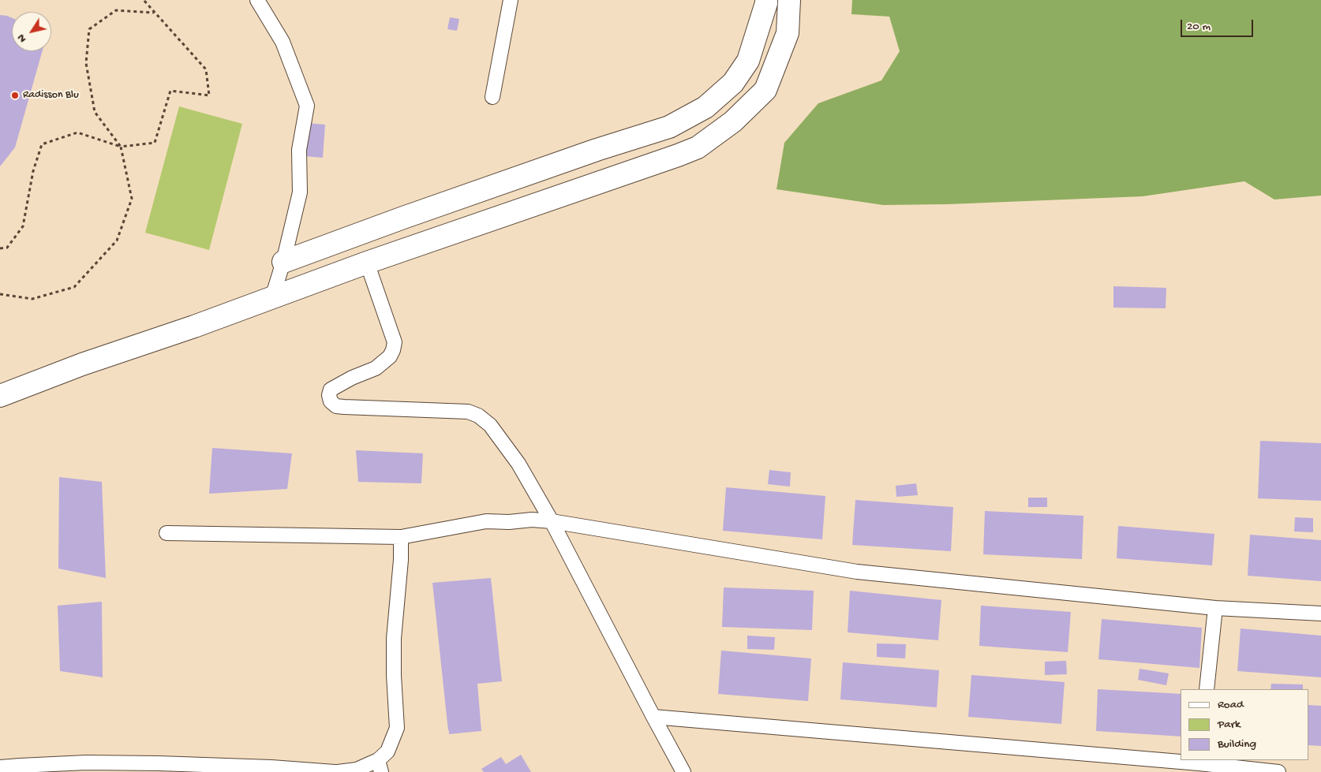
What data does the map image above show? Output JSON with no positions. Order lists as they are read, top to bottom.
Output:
{
  "places": ["Radisson Blu"],
  "legend": ["Road", "Park", "Building"],
  "scale_bar": "20 m",
  "north": "bottom left"
}
